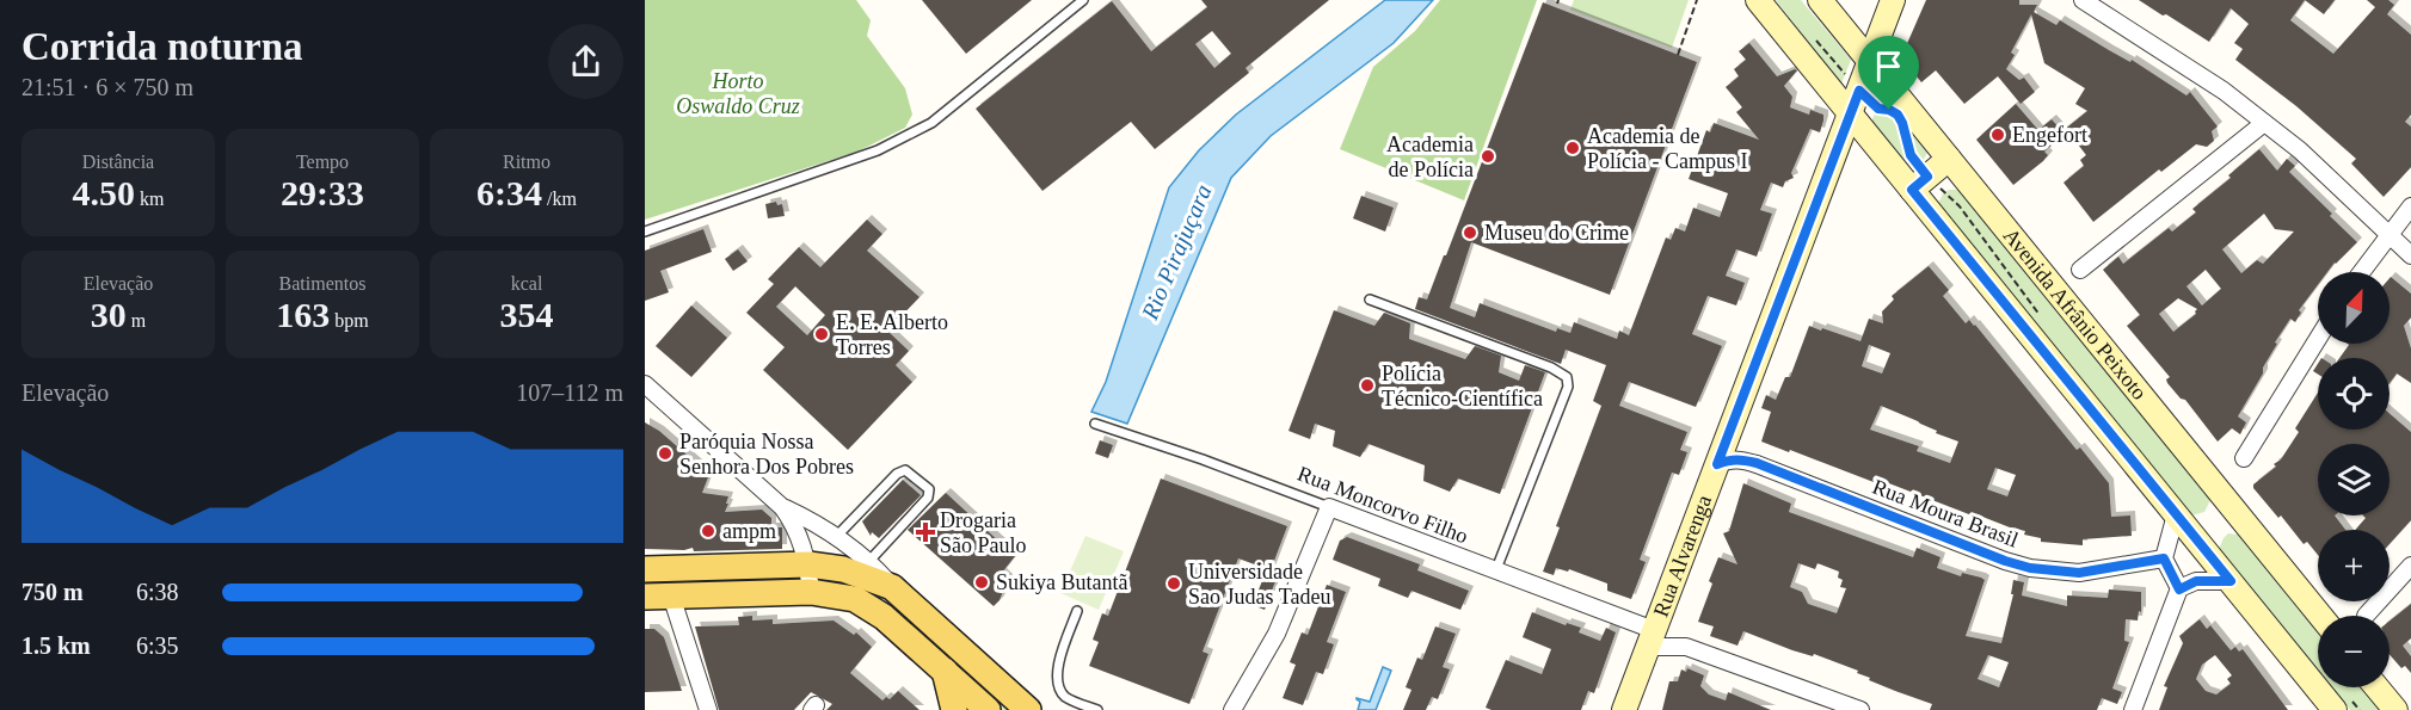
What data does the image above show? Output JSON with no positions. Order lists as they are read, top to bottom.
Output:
{
  "streets": {
    "main road": ["Avenida Afrânio Peixoto", "Rua Alvarenga"],
    "street": ["Rua Moncorvo Filho", "Rua Moura Brasil"]
  },
  "crossings": [
    ["Avenida Afrânio Peixoto", "Rua Alvarenga"],
    ["Rua Moncorvo Filho", "Rua Alvarenga"],
    ["Rua Moura Brasil", "Rua Alvarenga"]
  ],
  "water": ["Rio Pirajuçara"],
  "parks": ["Horto Oswaldo Cruz"],
  "places": {
    "other": [
      "Engefort",
      "Academia de Polícia - Campus I",
      "Academia de Polícia",
      "Museu do Crime",
      "E. E. Alberto Torres",
      "Polícia Técnico-Científica",
      "Paróquia Nossa Senhora Dos Pobres",
      "ampm",
      "Sukiya Butantã",
      "Universidade Sao Judas Tadeu"
    ],
    "health": ["Drogaria São Paulo"]
  },
  "north": "top right",
  "page": {
    "heading": ["Corrida noturna", "21:51 · 6 × 750 m"],
    "stats": [
      ["Distância", "4.50 km"],
      ["Tempo", "29:33"],
      ["Ritmo", "6:34 /km"],
      ["Elevação", "30 m"],
      ["Batimentos", "163 bpm"],
      ["kcal", "354"]
    ],
    "map_buttons": ["+", "−"],
    "chart": ["Elevação", "107–112 m"],
    "list": [
      {
        "name": "750 m",
        "note": "6:38"
      },
      {
        "name": "1.5 km",
        "note": "6:35"
      }
    ]
  }
}
